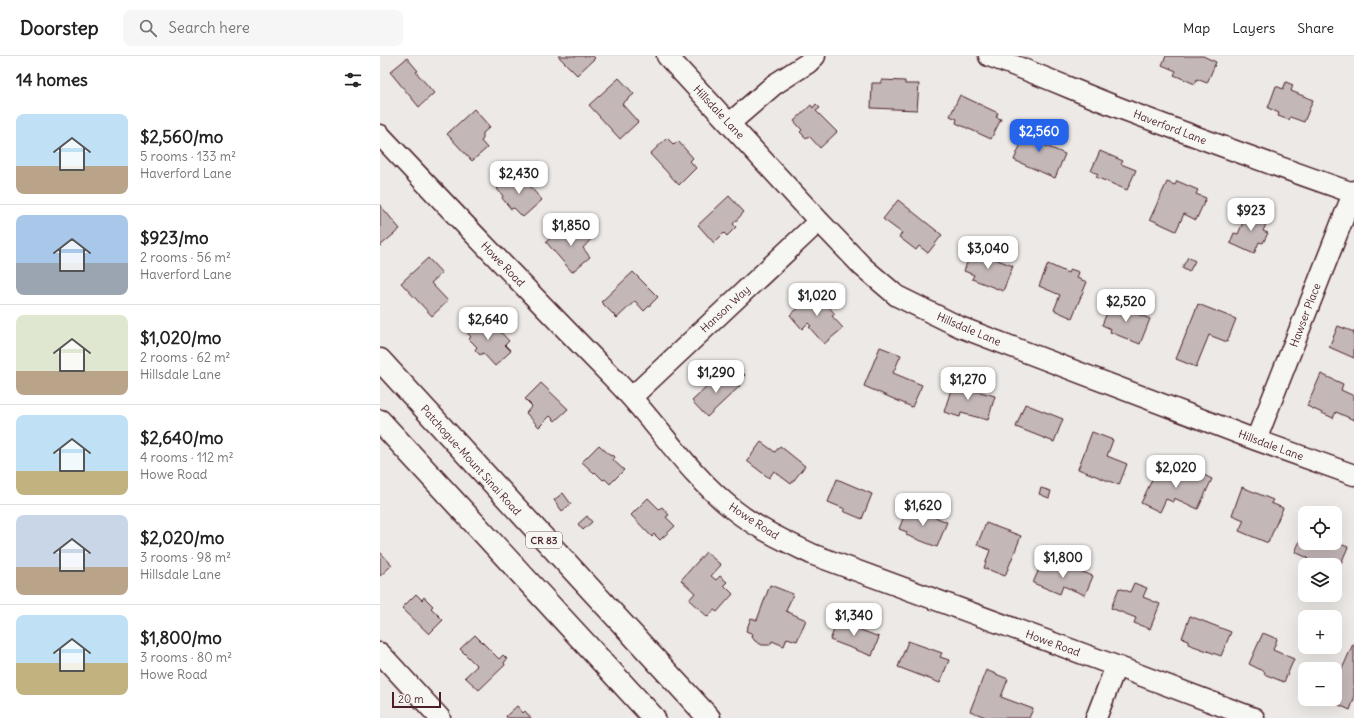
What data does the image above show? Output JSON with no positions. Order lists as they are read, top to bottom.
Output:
{
  "streets": {
    "highway": ["Patchogue-Mount Sinai Road", "CR 83"],
    "street": [
      "Hillsdale Lane",
      "Haverford Lane",
      "Howe Road",
      "Hanson Way",
      "Hawser Place"
    ]
  },
  "crossings": [
    ["Hillsdale Lane", "Hanson Way"],
    ["Hillsdale Lane", "Hawser Place"],
    ["Haverford Lane", "Hawser Place"],
    ["Howe Road", "Hanson Way"]
  ],
  "scale_bar": "20 m",
  "page": {
    "header": "Doorstep",
    "search": "Search here",
    "nav": ["Map", "Layers", "Share"],
    "heading": "14 homes",
    "list": [
      {
        "name": "$2,560/mo",
        "note": "5 rooms · 133 m² · Haverford Lane"
      },
      {
        "name": "$923/mo",
        "note": "2 rooms · 56 m² · Haverford Lane"
      },
      {
        "name": "$1,020/mo",
        "note": "2 rooms · 62 m² · Hillsdale Lane"
      },
      {
        "name": "$2,640/mo",
        "note": "4 rooms · 112 m² · Howe Road"
      },
      {
        "name": "$2,020/mo",
        "note": "3 rooms · 98 m² · Hillsdale Lane"
      },
      {
        "name": "$1,800/mo",
        "note": "3 rooms · 80 m² · Howe Road"
      }
    ],
    "price": [
      "$2,560",
      "$2,430",
      "$923",
      "$1,850",
      "$3,040",
      "$1,020",
      "$2,520",
      "$2,640",
      "$1,290",
      "$1,270",
      "$2,020",
      "$1,620",
      "$1,800",
      "$1,340"
    ],
    "map_buttons": ["+", "−"],
    "scale": "20 m"
  }
}
